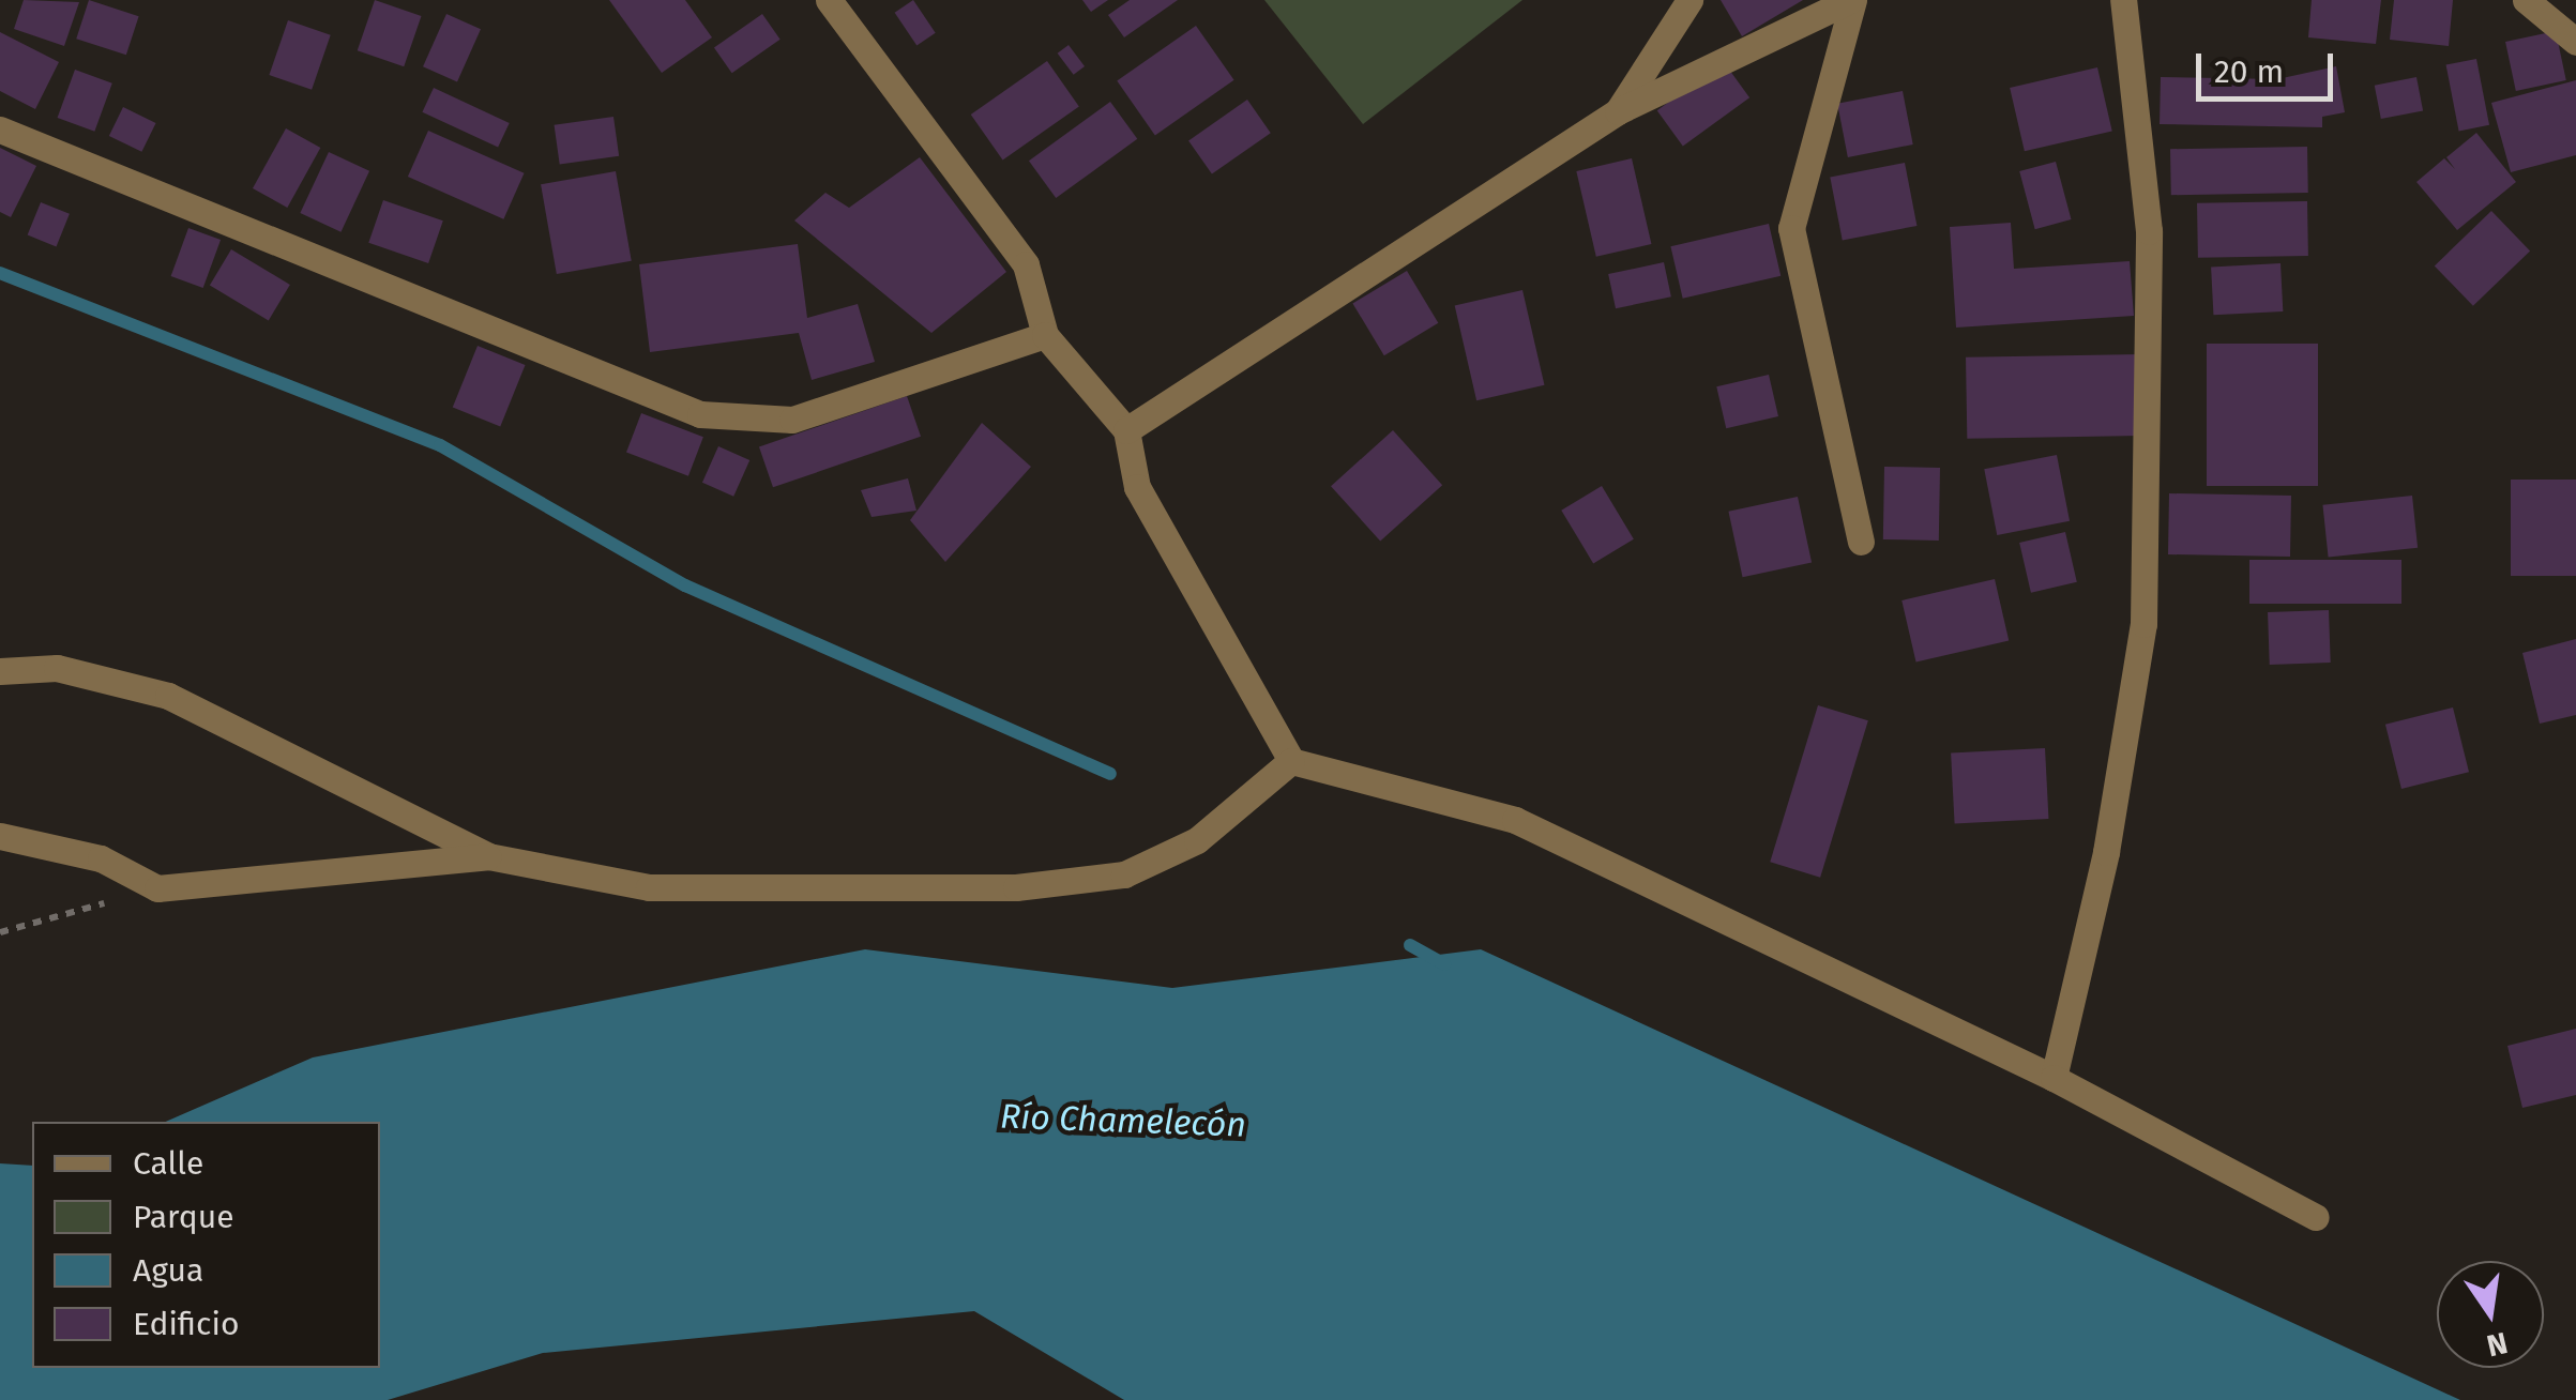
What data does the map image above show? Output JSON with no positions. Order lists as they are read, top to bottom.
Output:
{
  "water": ["Río Chamelecón"],
  "legend": [
    "Calle",
    "Parque",
    "Agua",
    "Edificio"
  ],
  "scale_bar": "20 m",
  "north": "bottom"
}
